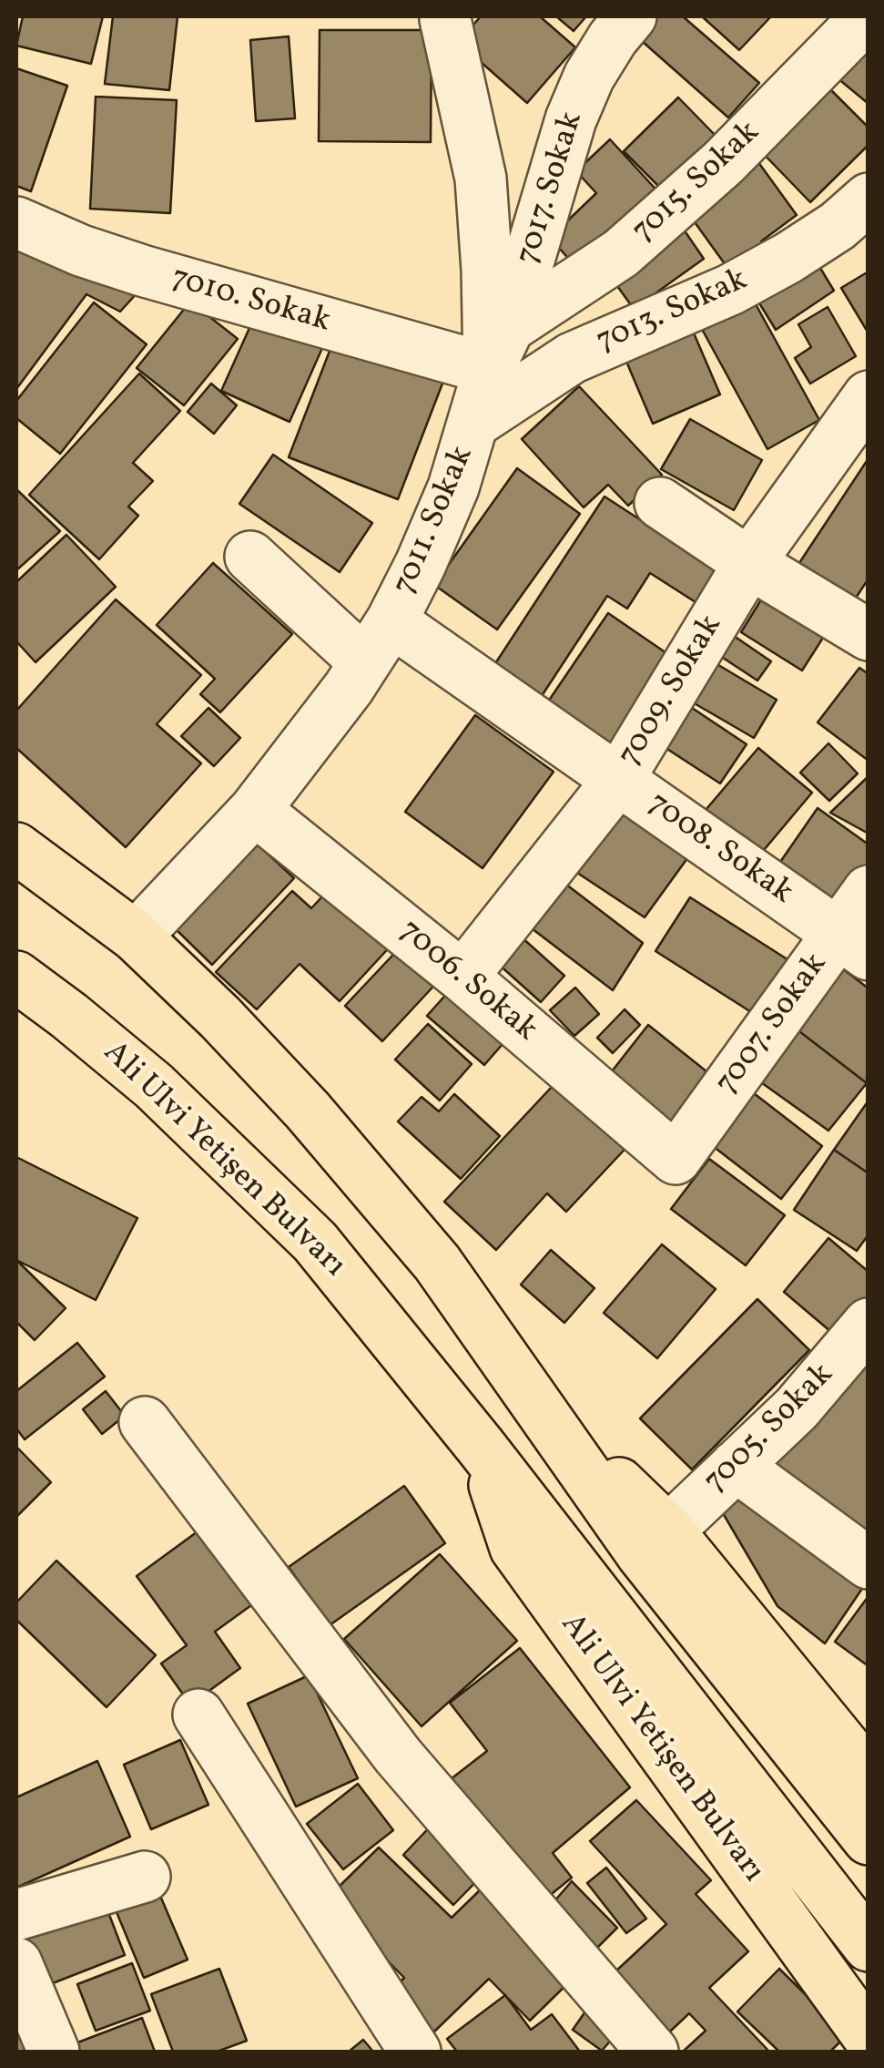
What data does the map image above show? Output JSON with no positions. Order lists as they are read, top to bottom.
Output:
{
  "streets": {
    "main road": ["Ali Ulvi Yetişen Bulvarı"],
    "street": [
      "7015. Sokak",
      "7017. Sokak",
      "7010. Sokak",
      "7013. Sokak",
      "7011. Sokak",
      "7009. Sokak",
      "7008. Sokak",
      "7006. Sokak",
      "7007. Sokak",
      "7005. Sokak"
    ]
  },
  "crossings": [
    ["7015. Sokak", "7017. Sokak"],
    ["7015. Sokak", "7010. Sokak"],
    ["7015. Sokak", "7011. Sokak"],
    ["7017. Sokak", "7010. Sokak"],
    ["7017. Sokak", "7011. Sokak"],
    ["7010. Sokak", "7011. Sokak"],
    ["7013. Sokak", "7011. Sokak"],
    ["7011. Sokak", "7008. Sokak"],
    ["7011. Sokak", "7006. Sokak"],
    ["7009. Sokak", "7008. Sokak"],
    ["7009. Sokak", "7006. Sokak"],
    ["7008. Sokak", "7007. Sokak"],
    ["7006. Sokak", "7007. Sokak"]
  ]
}
